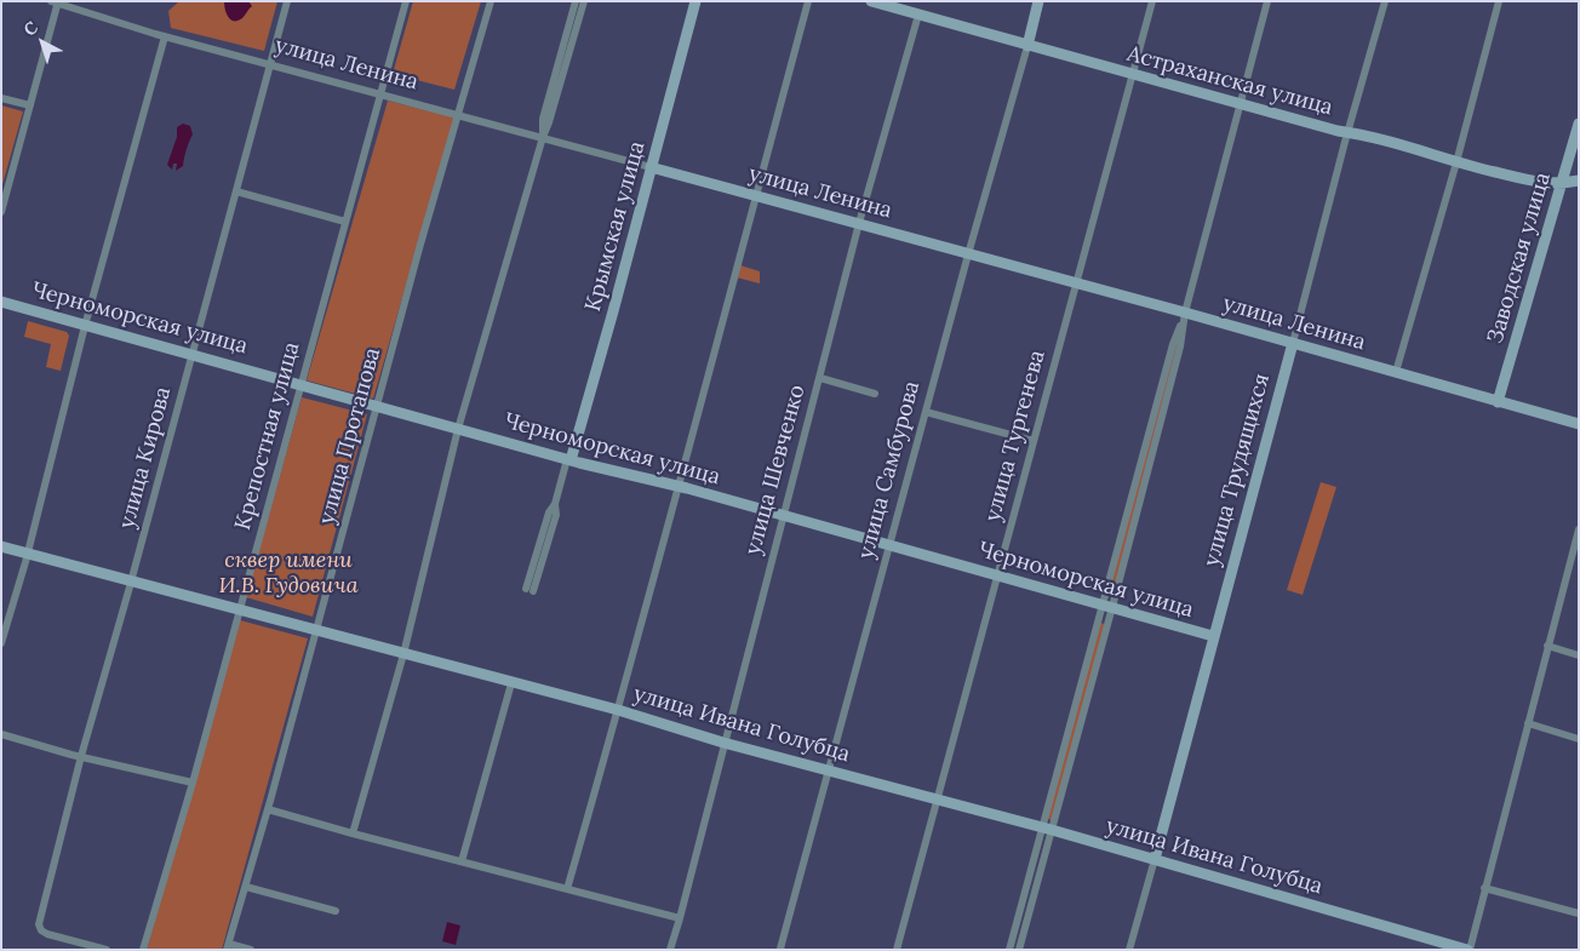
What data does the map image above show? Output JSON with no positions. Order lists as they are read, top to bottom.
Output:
{
  "streets": {
    "street": [
      "улица Ленина",
      "Астраханская улица",
      "Крымская улица",
      "Заводская улица",
      "Черноморская улица",
      "Крепостная улица",
      "улица Протапова",
      "улица Тургенева",
      "улица Кирова",
      "улица Шевченко",
      "улица Самбурова",
      "улица Трудящихся",
      "улица Ивана Голубца"
    ]
  },
  "crossings": [
    ["улица Ленина", "Крымская улица"],
    ["улица Ленина", "Заводская улица"],
    ["улица Ленина", "Крепостная улица"],
    ["улица Ленина", "улица Протапова"],
    ["улица Ленина", "улица Тургенева"],
    ["улица Ленина", "улица Кирова"],
    ["улица Ленина", "улица Шевченко"],
    ["улица Ленина", "улица Самбурова"],
    ["улица Ленина", "улица Трудящихся"],
    ["Астраханская улица", "Заводская улица"],
    ["Астраханская улица", "улица Тургенева"],
    ["Астраханская улица", "улица Шевченко"],
    ["Астраханская улица", "улица Самбурова"],
    ["Астраханская улица", "улица Трудящихся"],
    ["Крымская улица", "Черноморская улица"],
    ["Черноморская улица", "Крепостная улица"],
    ["Черноморская улица", "улица Протапова"],
    ["Черноморская улица", "улица Тургенева"],
    ["Черноморская улица", "улица Кирова"],
    ["Черноморская улица", "улица Шевченко"],
    ["Черноморская улица", "улица Самбурова"],
    ["Черноморская улица", "улица Трудящихся"],
    ["Крепостная улица", "улица Ивана Голубца"],
    ["улица Протапова", "улица Ивана Голубца"],
    ["улица Тургенева", "улица Ивана Голубца"],
    ["улица Кирова", "улица Ивана Голубца"],
    ["улица Шевченко", "улица Ивана Голубца"],
    ["улица Самбурова", "улица Ивана Голубца"],
    ["улица Трудящихся", "улица Ивана Голубца"]
  ],
  "parks": ["сквер имени И.В. Гудовича"],
  "north": "top left"
}
